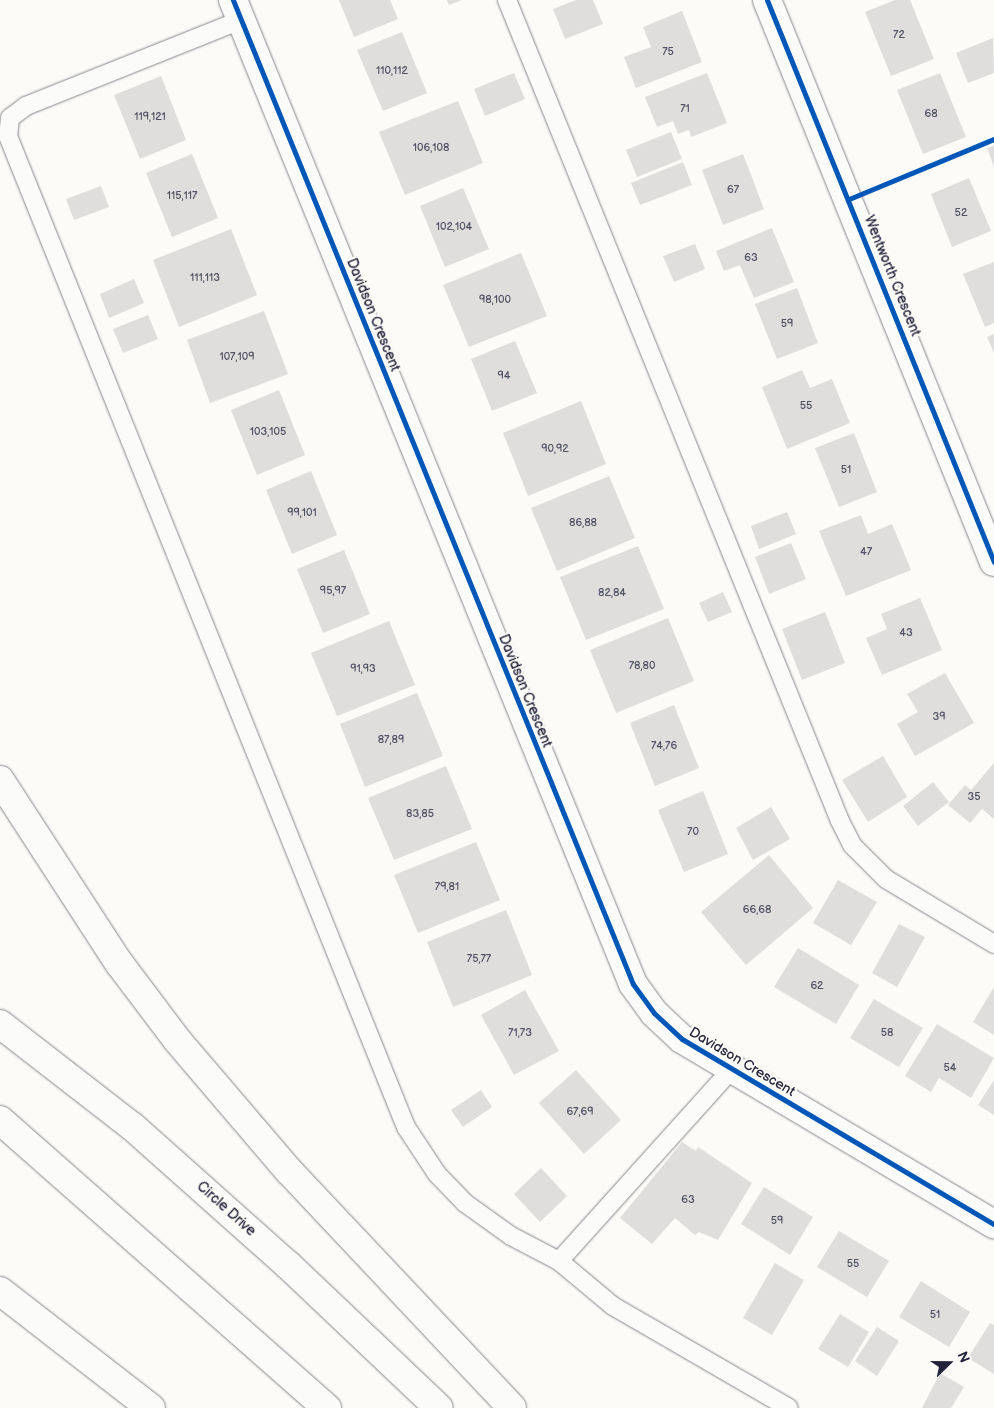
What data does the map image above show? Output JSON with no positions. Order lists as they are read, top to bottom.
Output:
{
  "streets": {
    "main road": ["Wentworth Crescent", "Davidson Crescent", "Circle Drive"]
  },
  "house_numbers": [
    "72",
    "75",
    "110,112",
    "71",
    "68",
    "119,121",
    "106,108",
    "67",
    "115,117",
    "52",
    "102,104",
    "63",
    "111,113",
    "98,100",
    "59",
    "107,109",
    "94",
    "55",
    "103,105",
    "90,92",
    "51",
    "99,101",
    "86,88",
    "47",
    "95,97",
    "82,84",
    "43",
    "78,80",
    "91,93",
    "39",
    "87,89",
    "74,76",
    "35",
    "83,85",
    "70",
    "79,81",
    "66,68",
    "75,77",
    "62",
    "71,73",
    "58",
    "54",
    "67,69",
    "63",
    "59",
    "55",
    "51"
  ],
  "north": "right"
}
